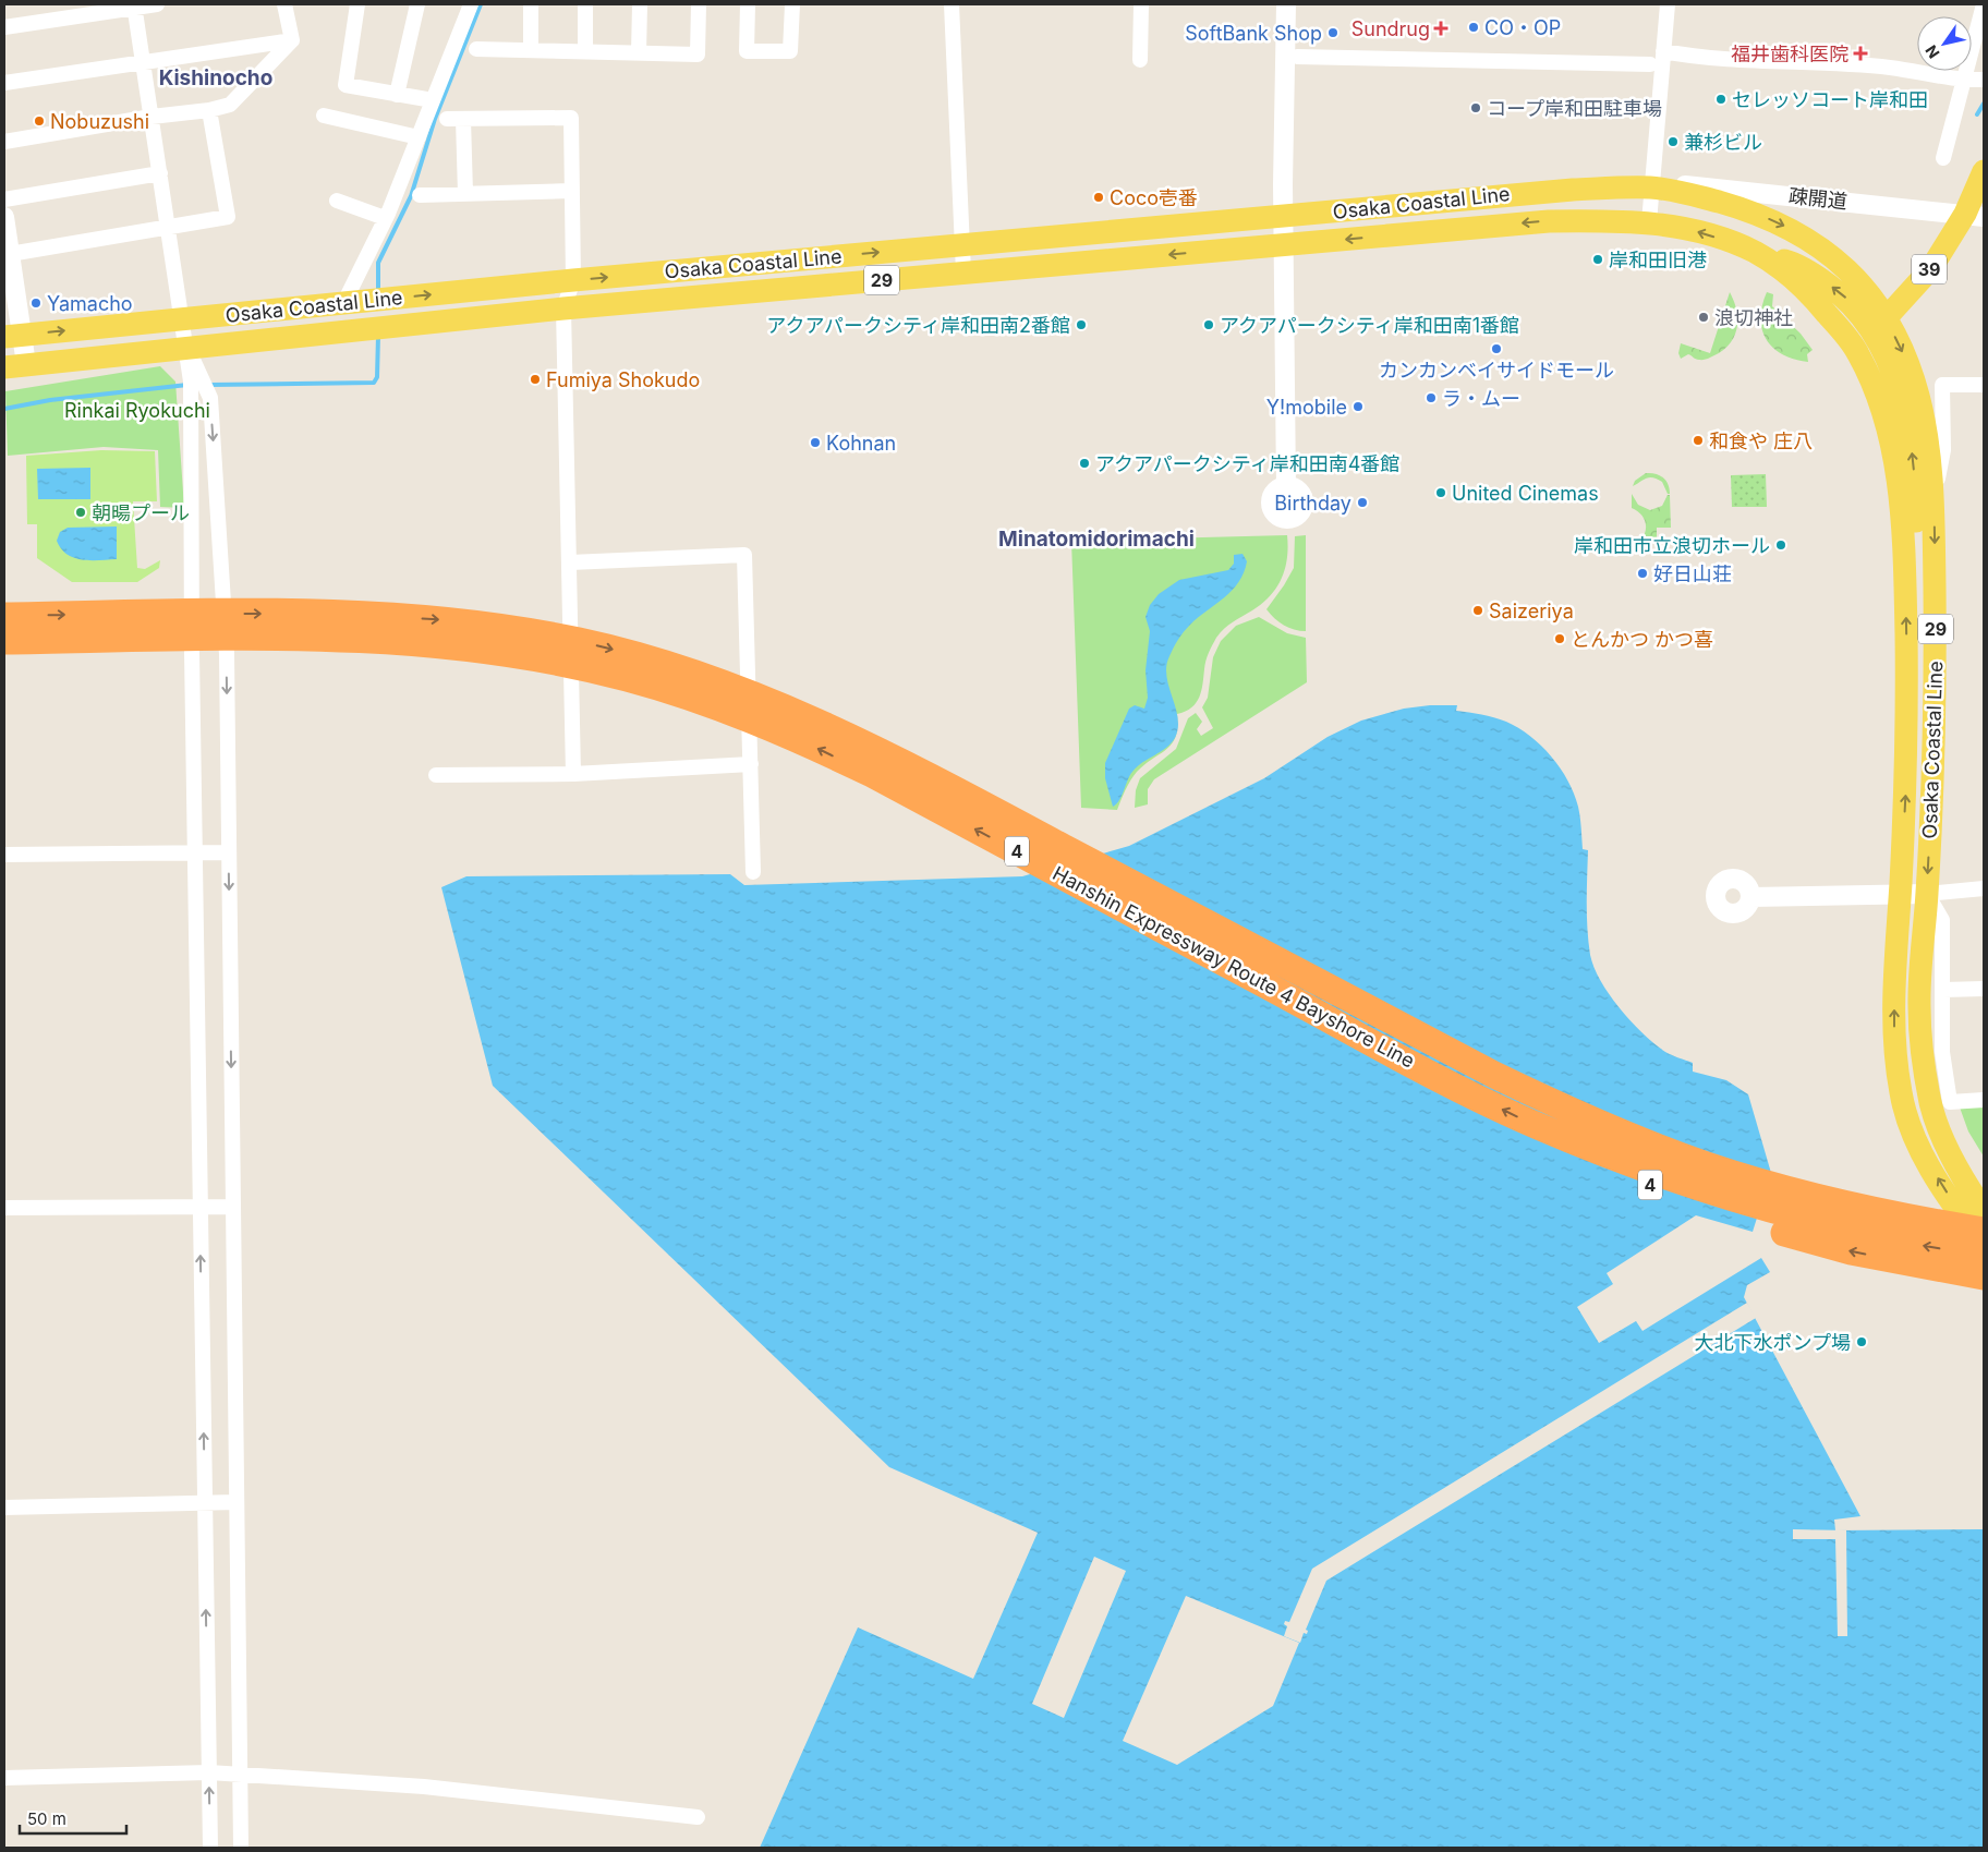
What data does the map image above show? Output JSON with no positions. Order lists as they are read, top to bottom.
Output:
{
  "streets": {
    "highway": ["4", "Hanshin Expressway Route 4 Bayshore Line"],
    "main road": ["Osaka Coastal Line", "39", "29"],
    "street": ["疎開道"]
  },
  "crossings": [
    ["疎開道", "Osaka Coastal Line"],
    ["疎開道", "39"],
    ["Osaka Coastal Line", "39"],
    ["4", "Hanshin Expressway Route 4 Bayshore Line"]
  ],
  "districts": ["Kishinocho", "Minatomidorimachi"],
  "parks": ["Rinkai Ryokuchi"],
  "places": {
    "other": [
      "CO・OP",
      "SoftBank Shop",
      "セレッソコート岸和田",
      "コープ岸和田駐車場",
      "Nobuzushi",
      "兼杉ビル",
      "Coco壱番",
      "岸和田旧港",
      "Yamacho",
      "浪切神社",
      "アクアパークシティ岸和田南2番館",
      "アクアパークシティ岸和田南1番館",
      "カンカンベイサイドモール",
      "Fumiya Shokudo",
      "ラ・ムー",
      "Y!mobile",
      "和食や 庄八",
      "Kohnan",
      "アクアパークシティ岸和田南4番館",
      "United Cinemas",
      "Birthday",
      "朝暘プール",
      "岸和田市立浪切ホール",
      "好日山荘",
      "Saizeriya",
      "とんかつ かつ喜",
      "大北下水ポンプ場"
    ],
    "health": ["Sundrug", "福井歯科医院"]
  },
  "scale_bar": "50 m",
  "north": "bottom left"
}
